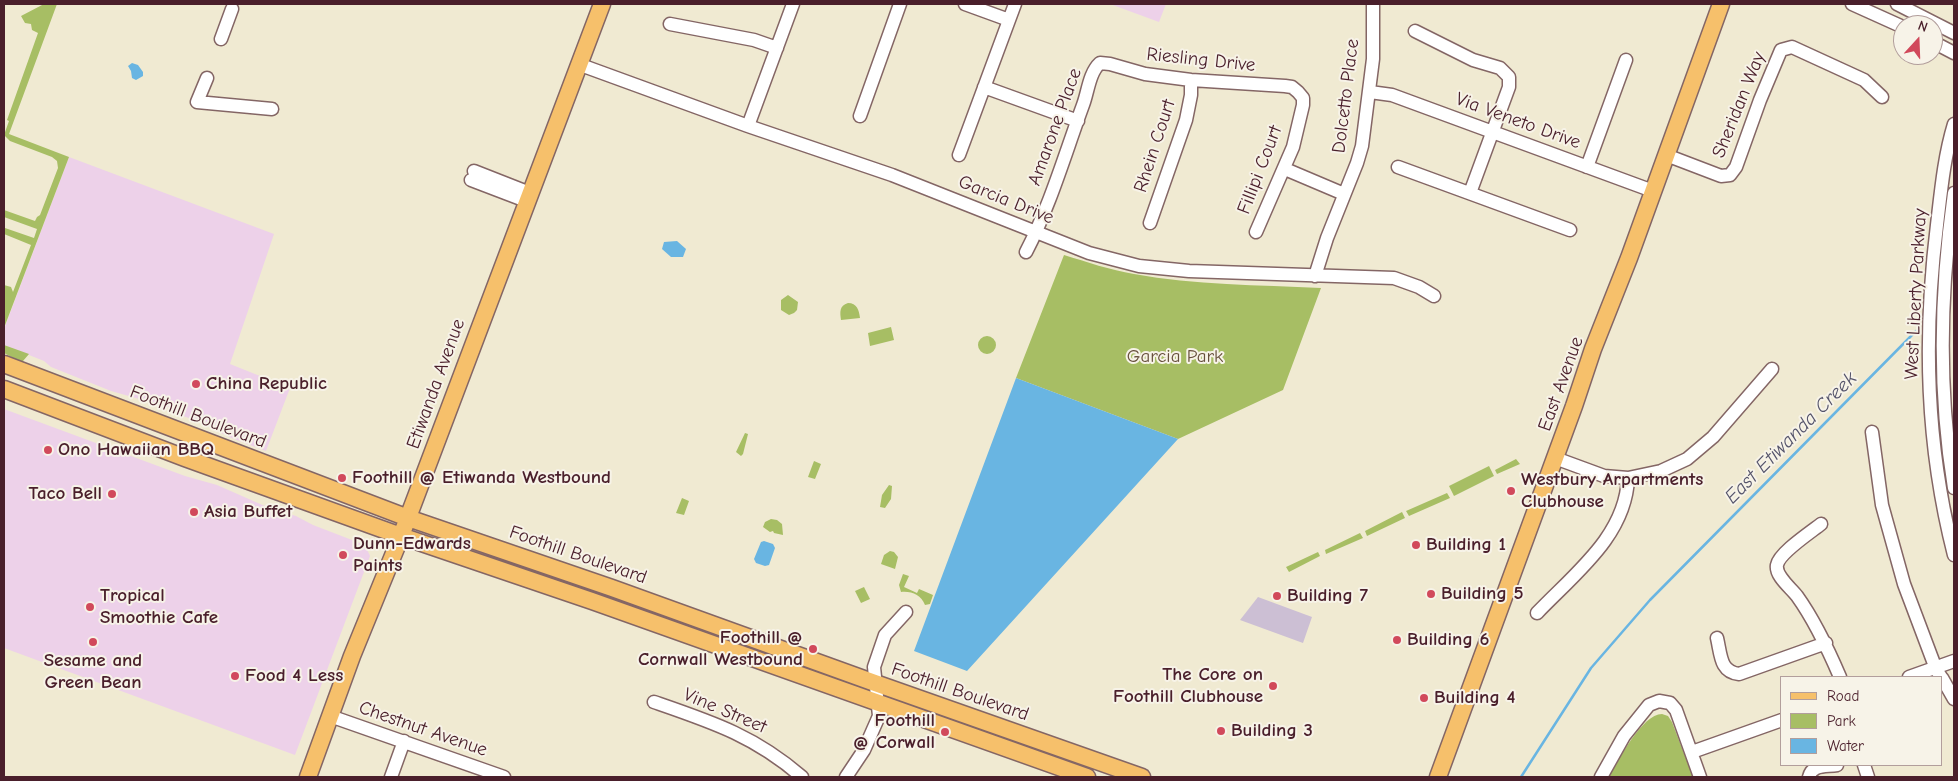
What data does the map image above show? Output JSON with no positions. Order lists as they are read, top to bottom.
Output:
{
  "streets": {
    "main road": ["Etiwanda Avenue", "East Avenue", "Foothill Boulevard"],
    "street": [
      "Riesling Drive",
      "Dolcetto Place",
      "Sheridan Way",
      "Via Veneto Drive",
      "Amarone Place",
      "Rhein Court",
      "Fillipi Court",
      "Garcia Drive",
      "West Liberty Parkway",
      "Vine Street",
      "Chestnut Avenue"
    ]
  },
  "crossings": [
    ["Riesling Drive", "Amarone Place"],
    ["Riesling Drive", "Rhein Court"],
    ["Riesling Drive", "Fillipi Court"],
    ["Dolcetto Place", "Via Veneto Drive"],
    ["Dolcetto Place", "Garcia Drive"],
    ["Sheridan Way", "East Avenue"],
    ["Via Veneto Drive", "East Avenue"],
    ["Amarone Place", "Garcia Drive"],
    ["Garcia Drive", "Etiwanda Avenue"],
    ["Etiwanda Avenue", "Foothill Boulevard"],
    ["Etiwanda Avenue", "Chestnut Avenue"]
  ],
  "water": ["East Etiwanda Creek"],
  "parks": ["Garcia Park"],
  "places": [
    "China Republic",
    "Ono Hawaiian BBQ",
    "Foothill @ Etiwanda Westbound",
    "Westbury Arpartments Clubhouse",
    "Taco Bell",
    "Asia Buffet",
    "Building 1",
    "Dunn-Edwards Paints",
    "Building 5",
    "Building 7",
    "Tropical Smoothie Cafe",
    "Building 6",
    "Sesame and Green Bean",
    "Foothill @ Cornwall Westbound",
    "Food 4 Less",
    "The Core on Foothill Clubhouse",
    "Building 4",
    "Building 3",
    "Foothill @ Corwall"
  ],
  "legend": ["Road", "Park", "Water"],
  "north": "top"
}
